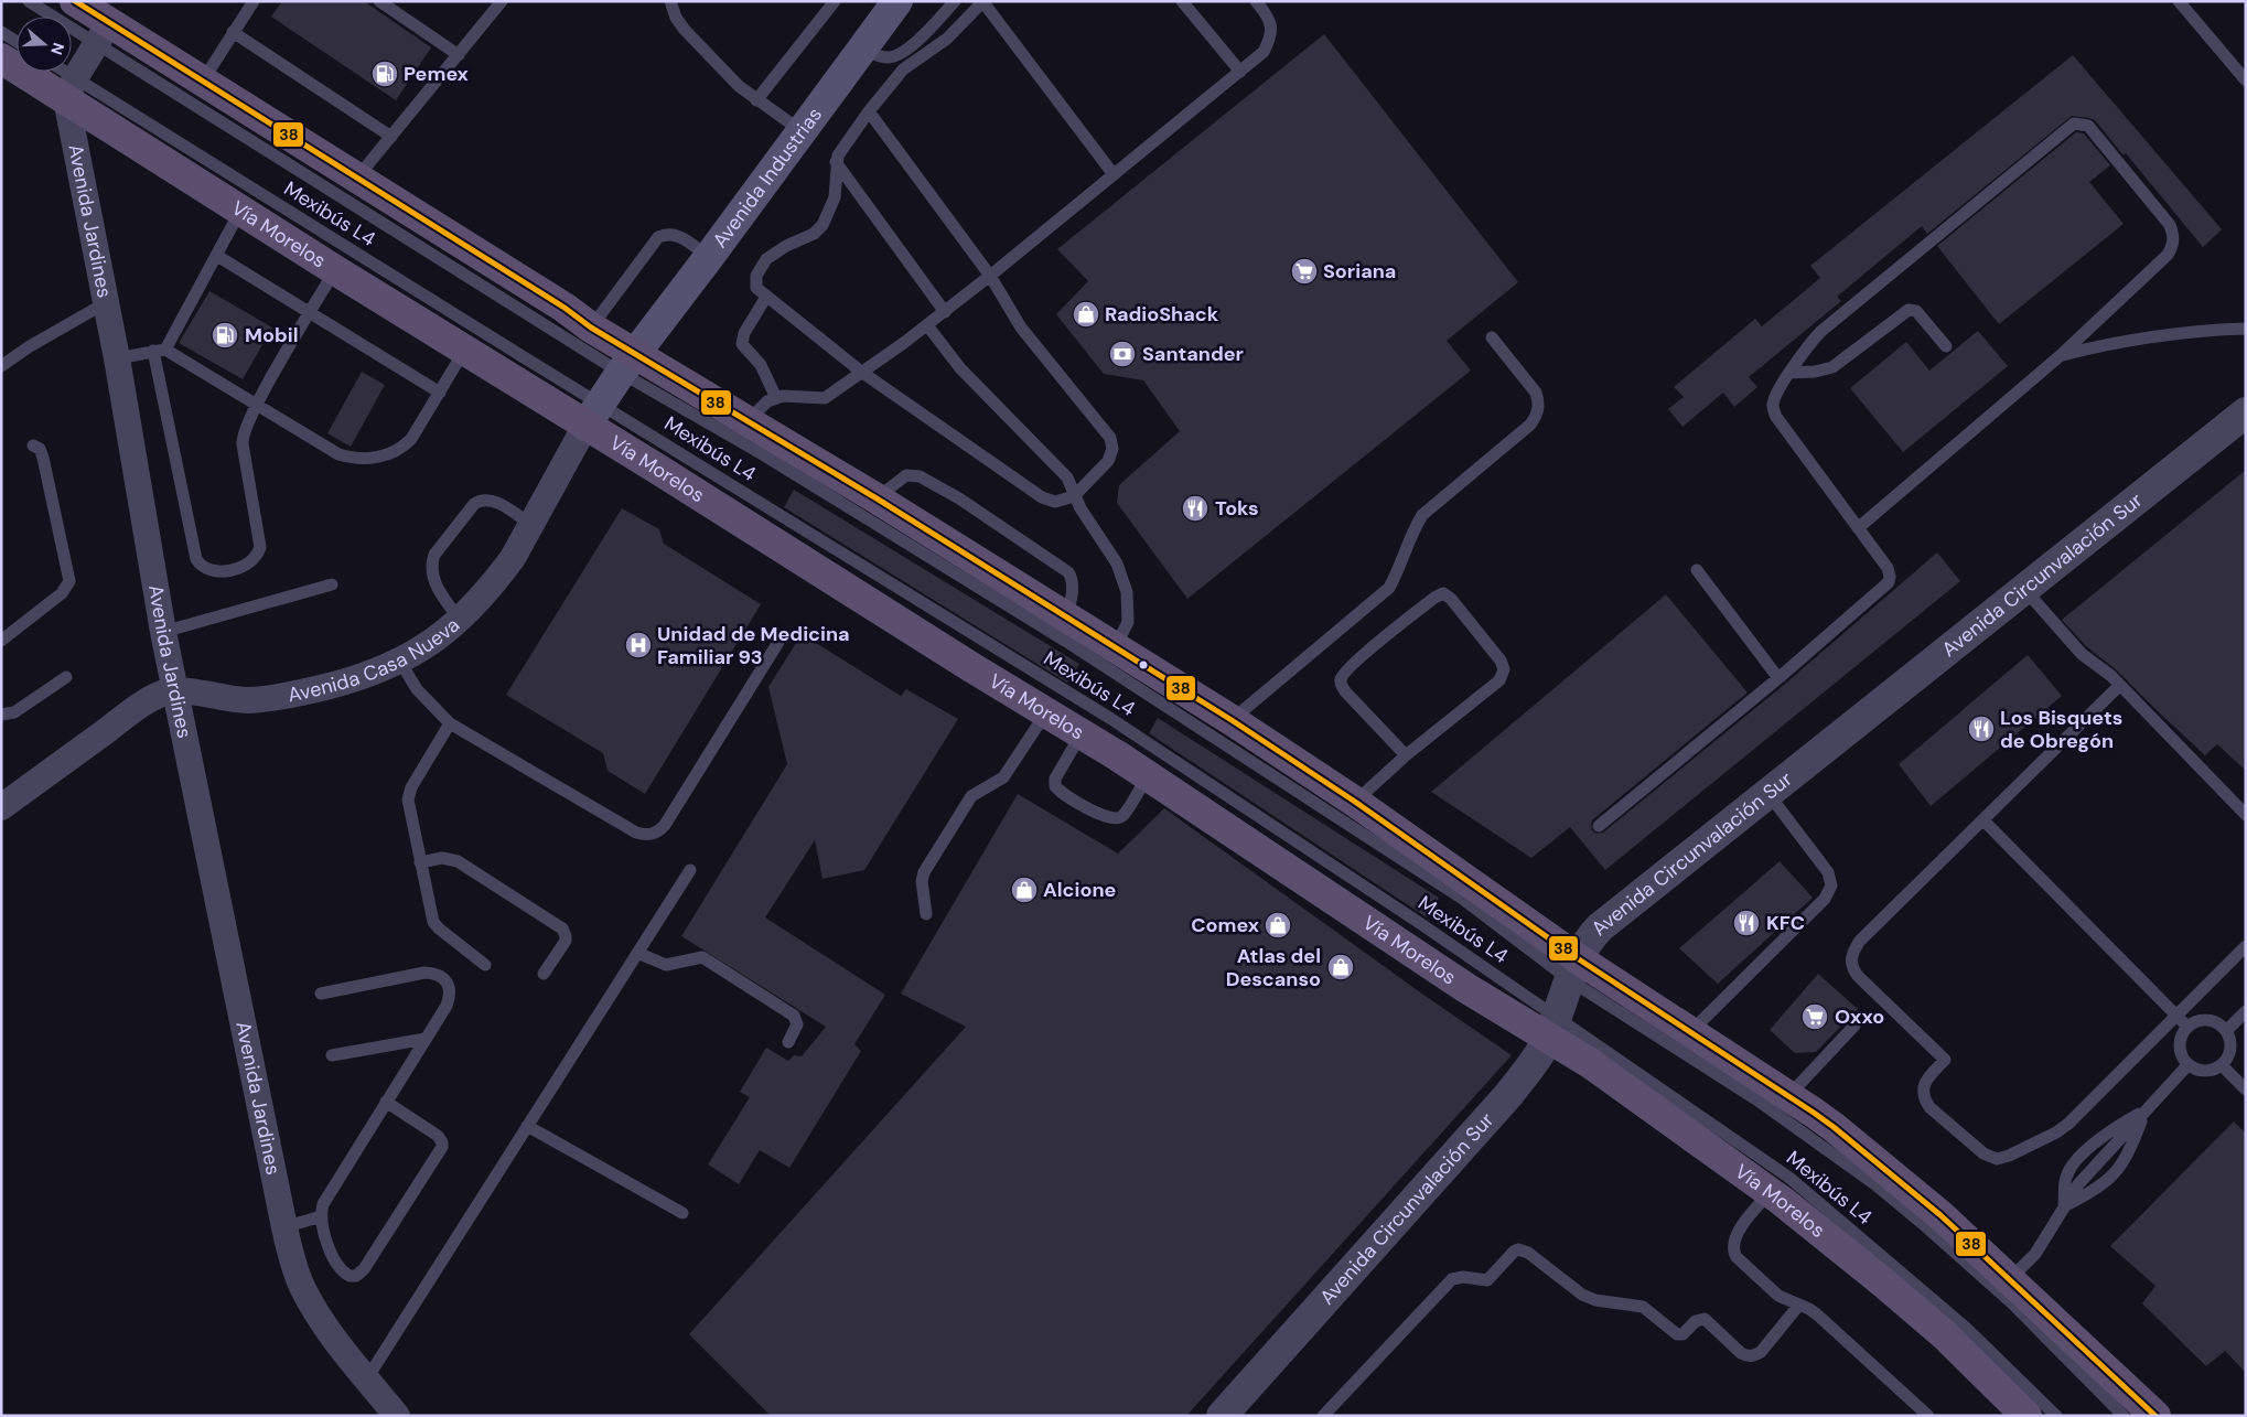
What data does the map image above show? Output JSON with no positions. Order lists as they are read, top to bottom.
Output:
{
  "streets": {
    "main road": ["Avenida Industrias", "Vía Morelos", "Avenida Casa Nueva"],
    "street": ["Avenida Jardines", "Avenida Circunvalación Sur"],
    "lane": ["Mexibús L4"]
  },
  "crossings": [
    ["Avenida Industrias", "Mexibús L4"],
    ["Avenida Industrias", "Avenida Casa Nueva"],
    ["Mexibús L4", "Avenida Jardines"],
    ["Mexibús L4", "Vía Morelos"],
    ["Mexibús L4", "Avenida Circunvalación Sur"],
    ["Mexibús L4", "Avenida Casa Nueva"],
    ["Avenida Jardines", "Vía Morelos"],
    ["Avenida Jardines", "Avenida Casa Nueva"],
    ["Vía Morelos", "Avenida Circunvalación Sur"],
    ["Vía Morelos", "Avenida Casa Nueva"]
  ],
  "places": {
    "fuel station": ["Pemex", "Mobil"],
    "supermarket": ["Soriana", "Oxxo"],
    "shop": [
      "RadioShack",
      "Alcione",
      "Comex",
      "Atlas del Descanso"
    ],
    "bank": ["Santander"],
    "restaurant": ["Toks", "Los Bisquets de Obregón", "KFC"],
    "hospital": ["Unidad de Medicina Familiar 93"]
  },
  "lines": ["transit line 38"],
  "north": "right"
}
